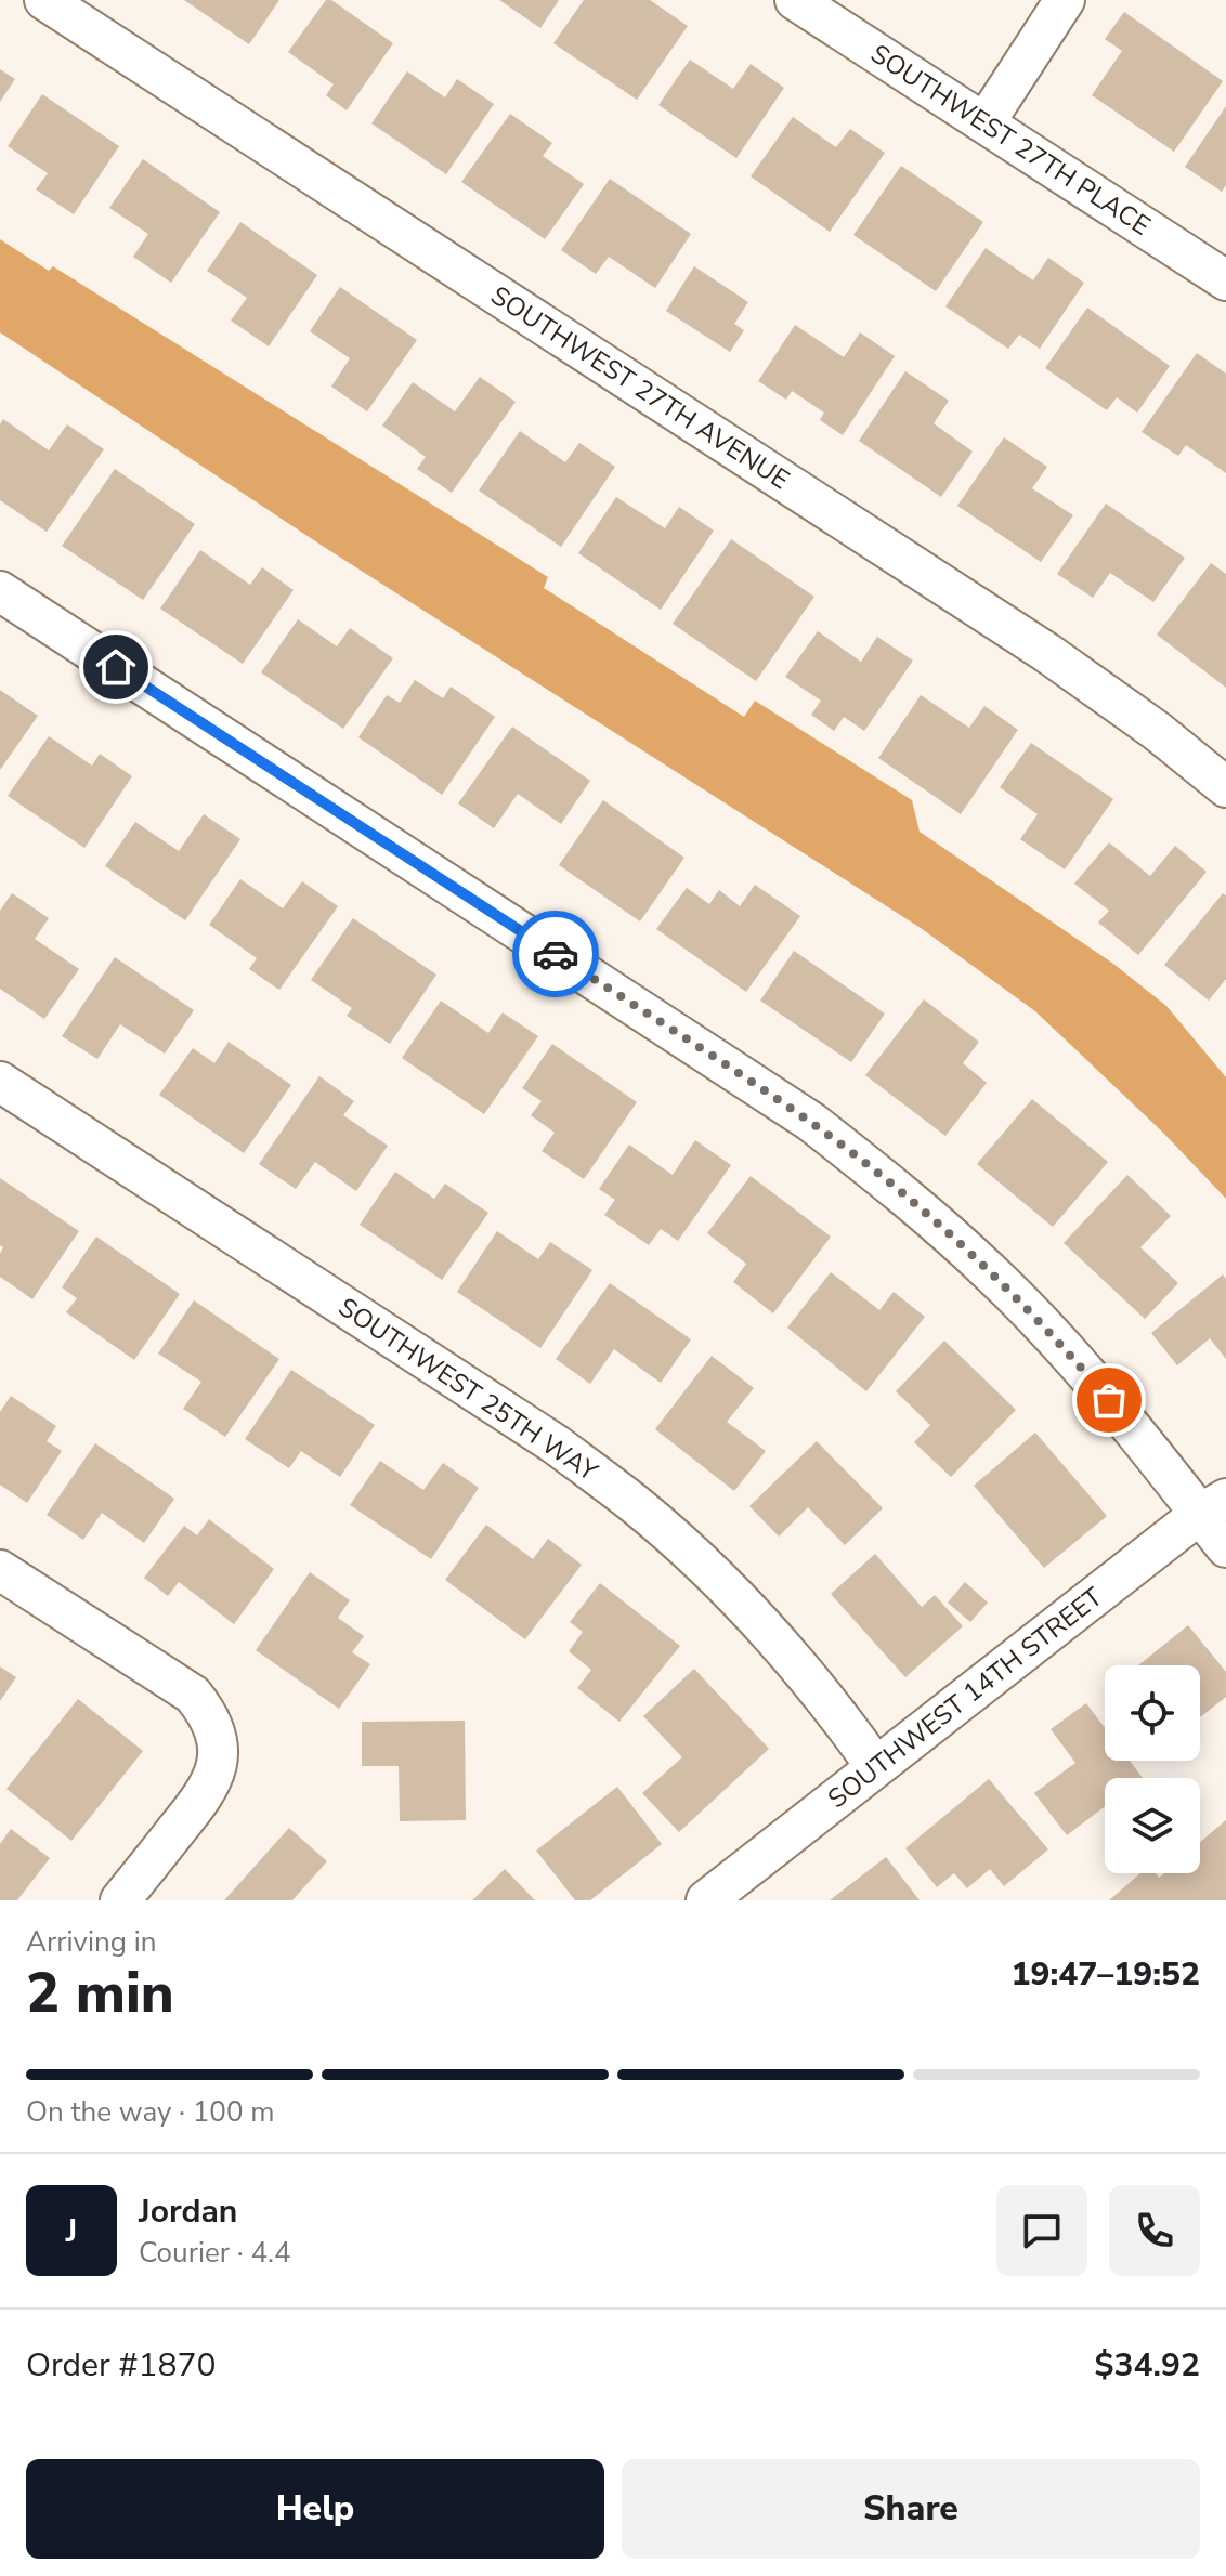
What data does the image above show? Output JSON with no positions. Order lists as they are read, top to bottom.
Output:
{
  "streets": {
    "street": [
      "SOUTHWEST 27TH PLACE",
      "SOUTHWEST 27TH AVENUE",
      "SOUTHWEST 25TH WAY",
      "SOUTHWEST 14TH STREET"
    ]
  },
  "crossings": [
    ["SOUTHWEST 25TH WAY", "SOUTHWEST 14TH STREET"]
  ],
  "page": {
    "heading": ["2 min", "Arriving in", "19:47–19:52"],
    "panel": [
      "Jordan",
      "Courier · 4.4",
      "Order #1870",
      "$34.92"
    ],
    "bar": "On the way · 100 m",
    "round": "J",
    "buttons": ["Help", "Share"]
  }
}
